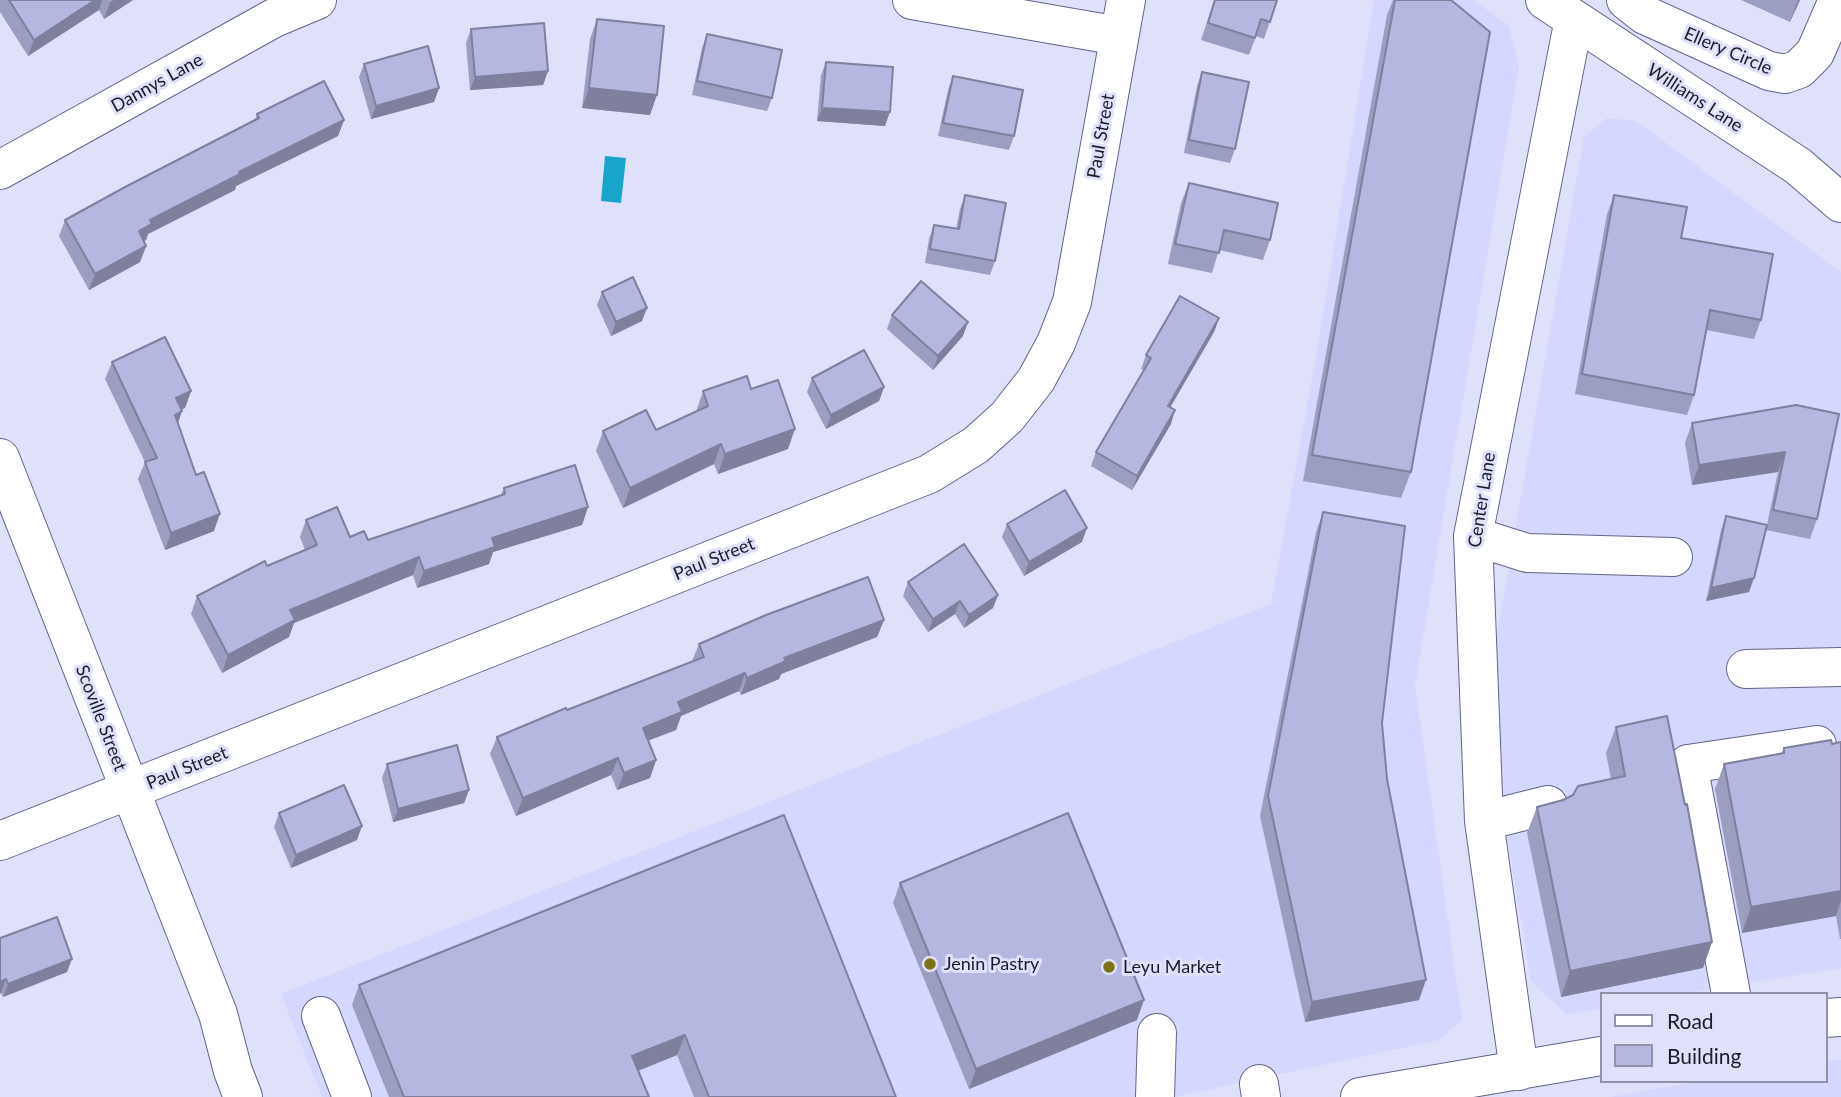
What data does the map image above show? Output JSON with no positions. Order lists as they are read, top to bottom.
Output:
{
  "streets": {
    "street": [
      "Ellery Circle",
      "Dannys Lane",
      "Williams Lane",
      "Paul Street",
      "Center Lane",
      "Scoville Street"
    ]
  },
  "crossings": [
    ["Williams Lane", "Center Lane"],
    ["Paul Street", "Scoville Street"]
  ],
  "places": ["Jenin Pastry", "Leyu Market"],
  "legend": ["Road", "Building"]
}
